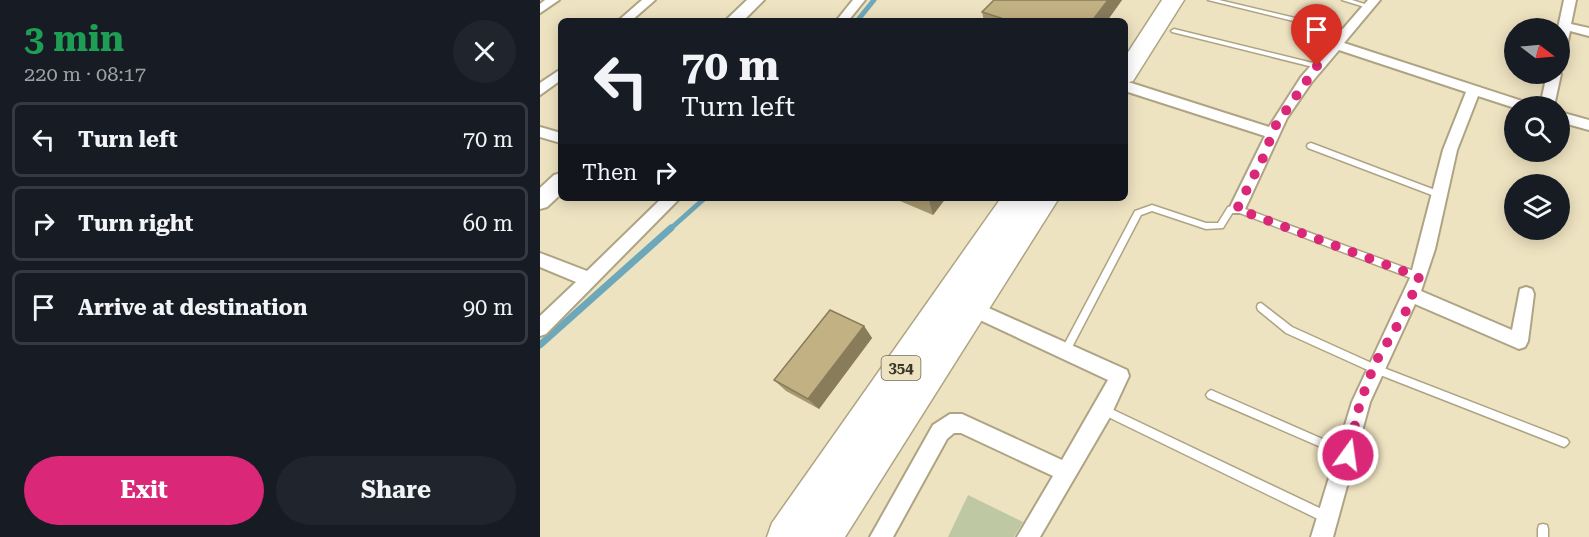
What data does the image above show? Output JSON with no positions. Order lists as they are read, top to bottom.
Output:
{
  "streets": {
    "highway": ["354"]
  },
  "north": "right",
  "page": {
    "heading": ["3 min", "220 m · 08:17"],
    "turn": ["70 m", "Turn left"],
    "list": [
      {
        "name": "Turn left",
        "value": "70 m"
      },
      {
        "name": "Turn right",
        "value": "60 m"
      },
      {
        "name": "Arrive at destination",
        "value": "90 m"
      }
    ],
    "then": "Then",
    "buttons": ["Exit", "Share"]
  }
}
